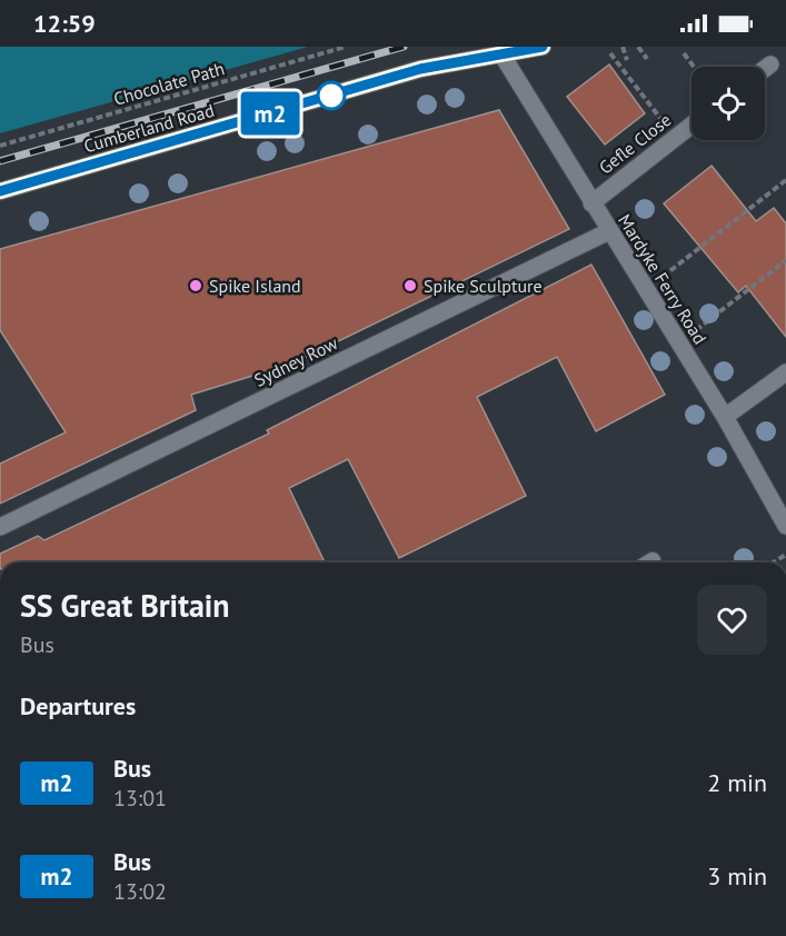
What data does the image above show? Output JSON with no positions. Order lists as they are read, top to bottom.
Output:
{
  "streets": {
    "street": [
      "Cumberland Road",
      "Gefle Close",
      "Mardyke Ferry Road",
      "Sydney Row"
    ],
    "path": ["Chocolate Path"]
  },
  "crossings": [
    ["Cumberland Road", "Mardyke Ferry Road"],
    ["Gefle Close", "Mardyke Ferry Road"],
    ["Mardyke Ferry Road", "Sydney Row"]
  ],
  "places": ["Spike Island", "Spike Sculpture"],
  "lines": ["bus line m2"],
  "page": {
    "status": "12:59",
    "on_map": "m2",
    "heading": [
      ["SS Great Britain", "Bus"],
      "Departures"
    ],
    "list": [
      {
        "mark": "m2",
        "name": "Bus",
        "note": "13:01",
        "value": "2 min"
      },
      {
        "mark": "m2",
        "name": "Bus",
        "note": "13:02",
        "value": "3 min"
      }
    ]
  }
}
